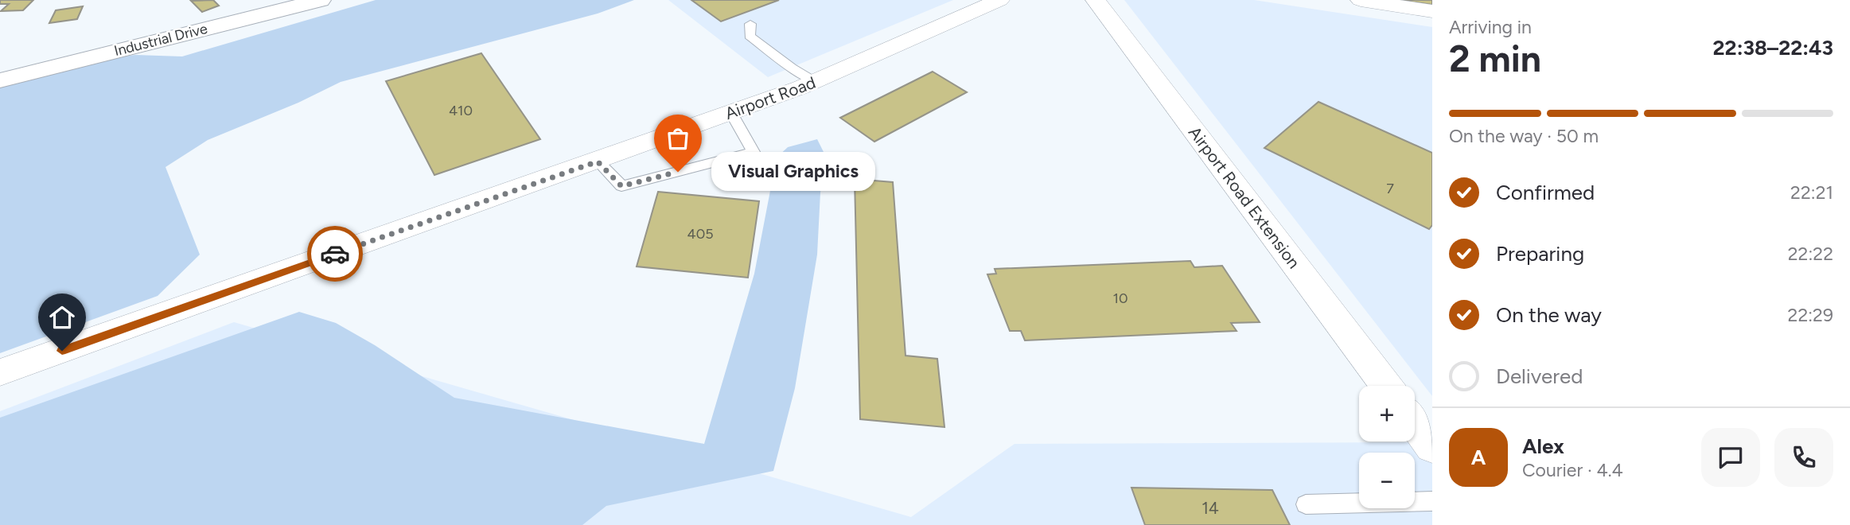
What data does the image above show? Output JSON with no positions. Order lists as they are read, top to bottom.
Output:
{
  "streets": {
    "street": ["Industrial Drive", "Airport Road", "Airport Road Extension"]
  },
  "places": ["Visual Graphics"],
  "house_numbers": [
    "410",
    "7",
    "405",
    "10",
    "14"
  ],
  "page": {
    "heading": ["2 min", "Arriving in", "22:38–22:43"],
    "panel": ["Alex", "Courier · 4.4"],
    "bar": "On the way · 50 m",
    "bubble": "Visual Graphics",
    "list": [
      ["Confirmed", "22:21"],
      ["Preparing", "22:22"],
      ["On the way", "22:29"],
      "Delivered"
    ],
    "map_buttons": ["+", "−"],
    "round": "A"
  }
}
